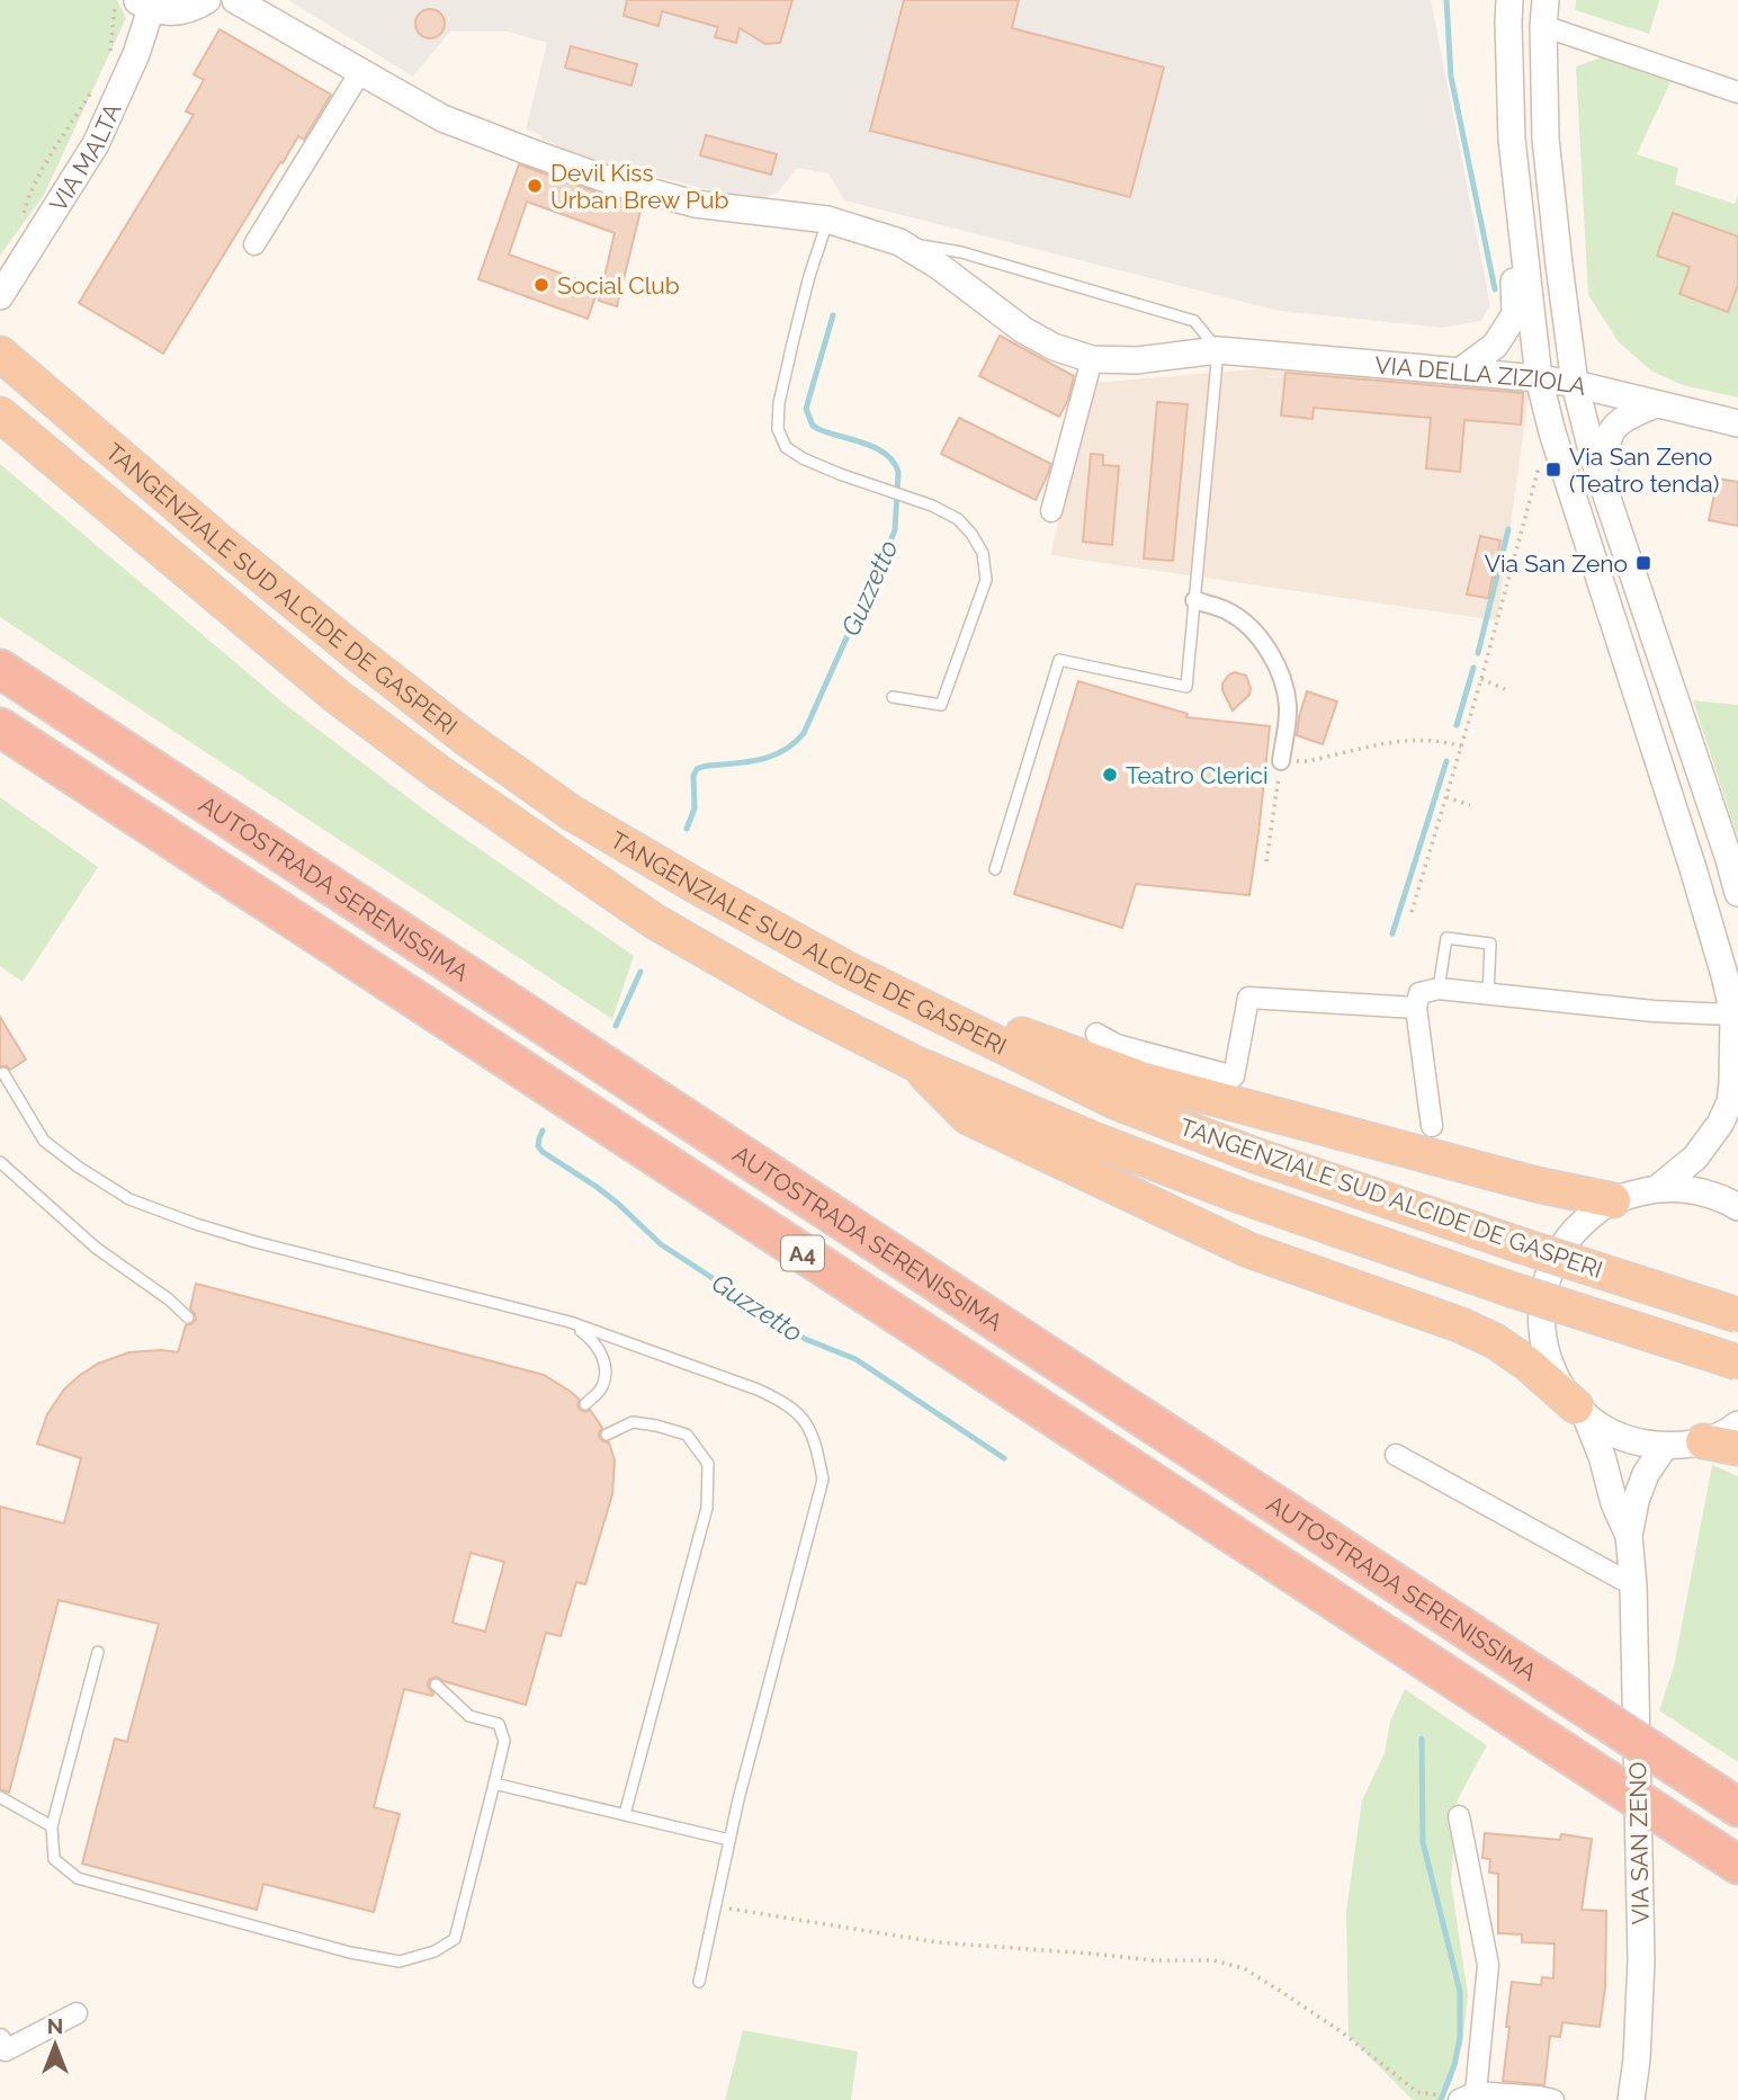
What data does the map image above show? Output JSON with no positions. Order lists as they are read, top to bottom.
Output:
{
  "streets": {
    "highway": ["TANGENZIALE SUD ALCIDE DE GASPERI", "AUTOSTRADA SERENISSIMA", "A4"],
    "street": ["VIA MALTA", "VIA DELLA ZIZIOLA", "VIA SAN ZENO"]
  },
  "crossings": [
    ["VIA DELLA ZIZIOLA", "VIA SAN ZENO"]
  ],
  "water": ["Guzzetto"],
  "places": {
    "other": ["Devil Kiss Urban Brew Pub", "Social Club", "Teatro Clerici"],
    "transit": ["Via San Zeno (Teatro tenda)", "Via San Zeno"]
  },
  "north": "top"
}
